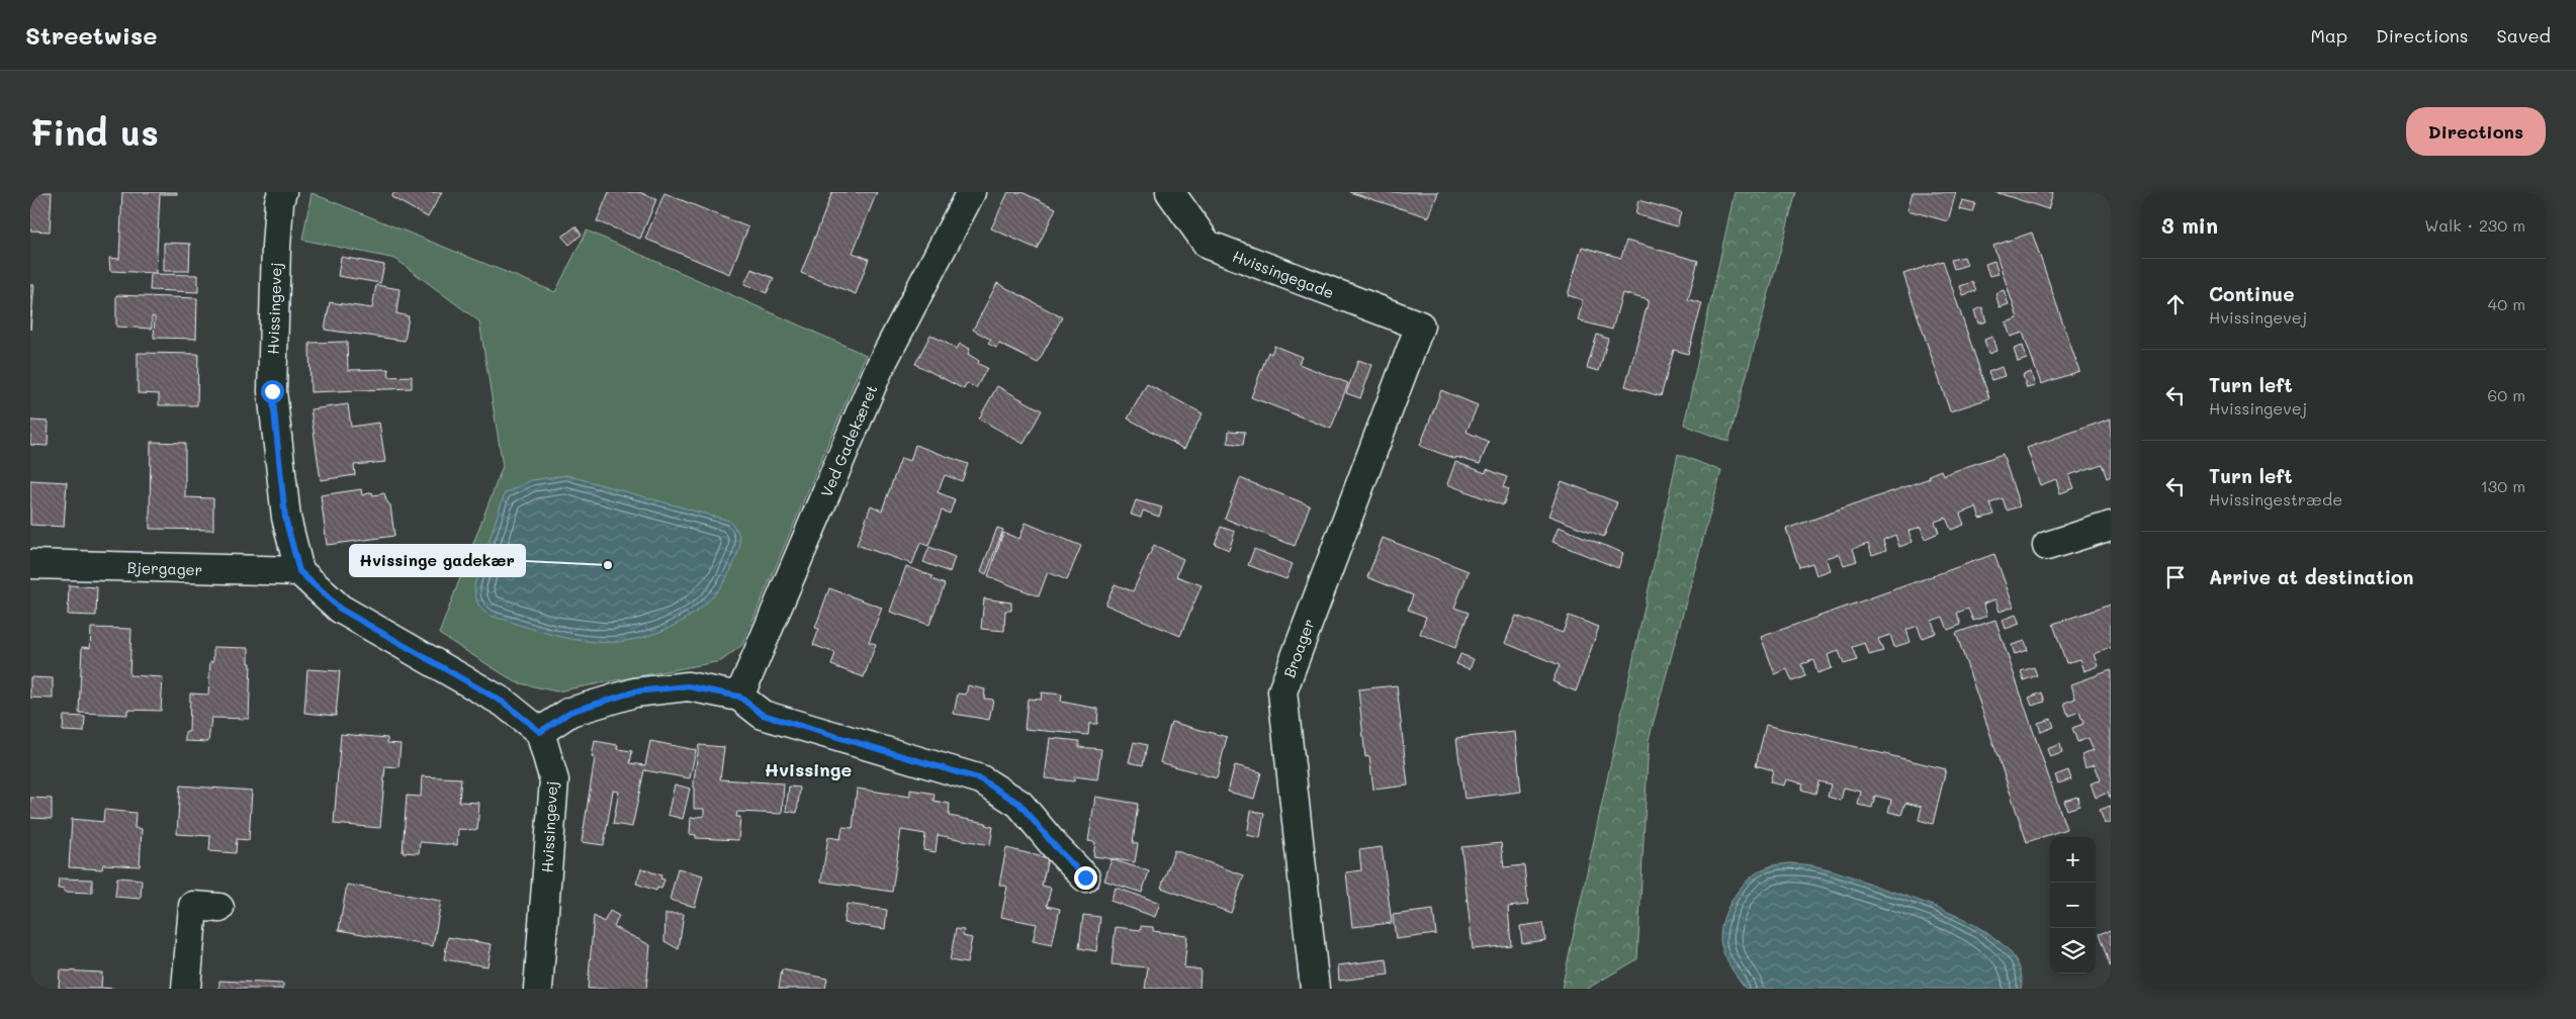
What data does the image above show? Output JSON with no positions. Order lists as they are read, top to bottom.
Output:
{
  "streets": {
    "street": [
      "Hvissingegade",
      "Hvissingevej",
      "Ved Gadekæret",
      "Bjergager",
      "Broager"
    ]
  },
  "crossings": [
    ["Hvissingegade", "Broager"],
    ["Hvissingevej", "Bjergager"]
  ],
  "districts": ["Hvissinge"],
  "places": ["Hvissinge gadekær"],
  "page": {
    "header": "Streetwise",
    "nav": ["Map", "Directions", "Saved"],
    "buttons": "Directions",
    "title": "Find us",
    "heading": ["3 min", "Walk · 230 m"],
    "list": [
      ["Continue", "Hvissingevej", "40 m"],
      ["Turn left", "Hvissingevej", "60 m"],
      ["Turn left", "Hvissingestræde", "130 m"],
      "Arrive at destination"
    ],
    "map_buttons": ["+", "−"]
  }
}
